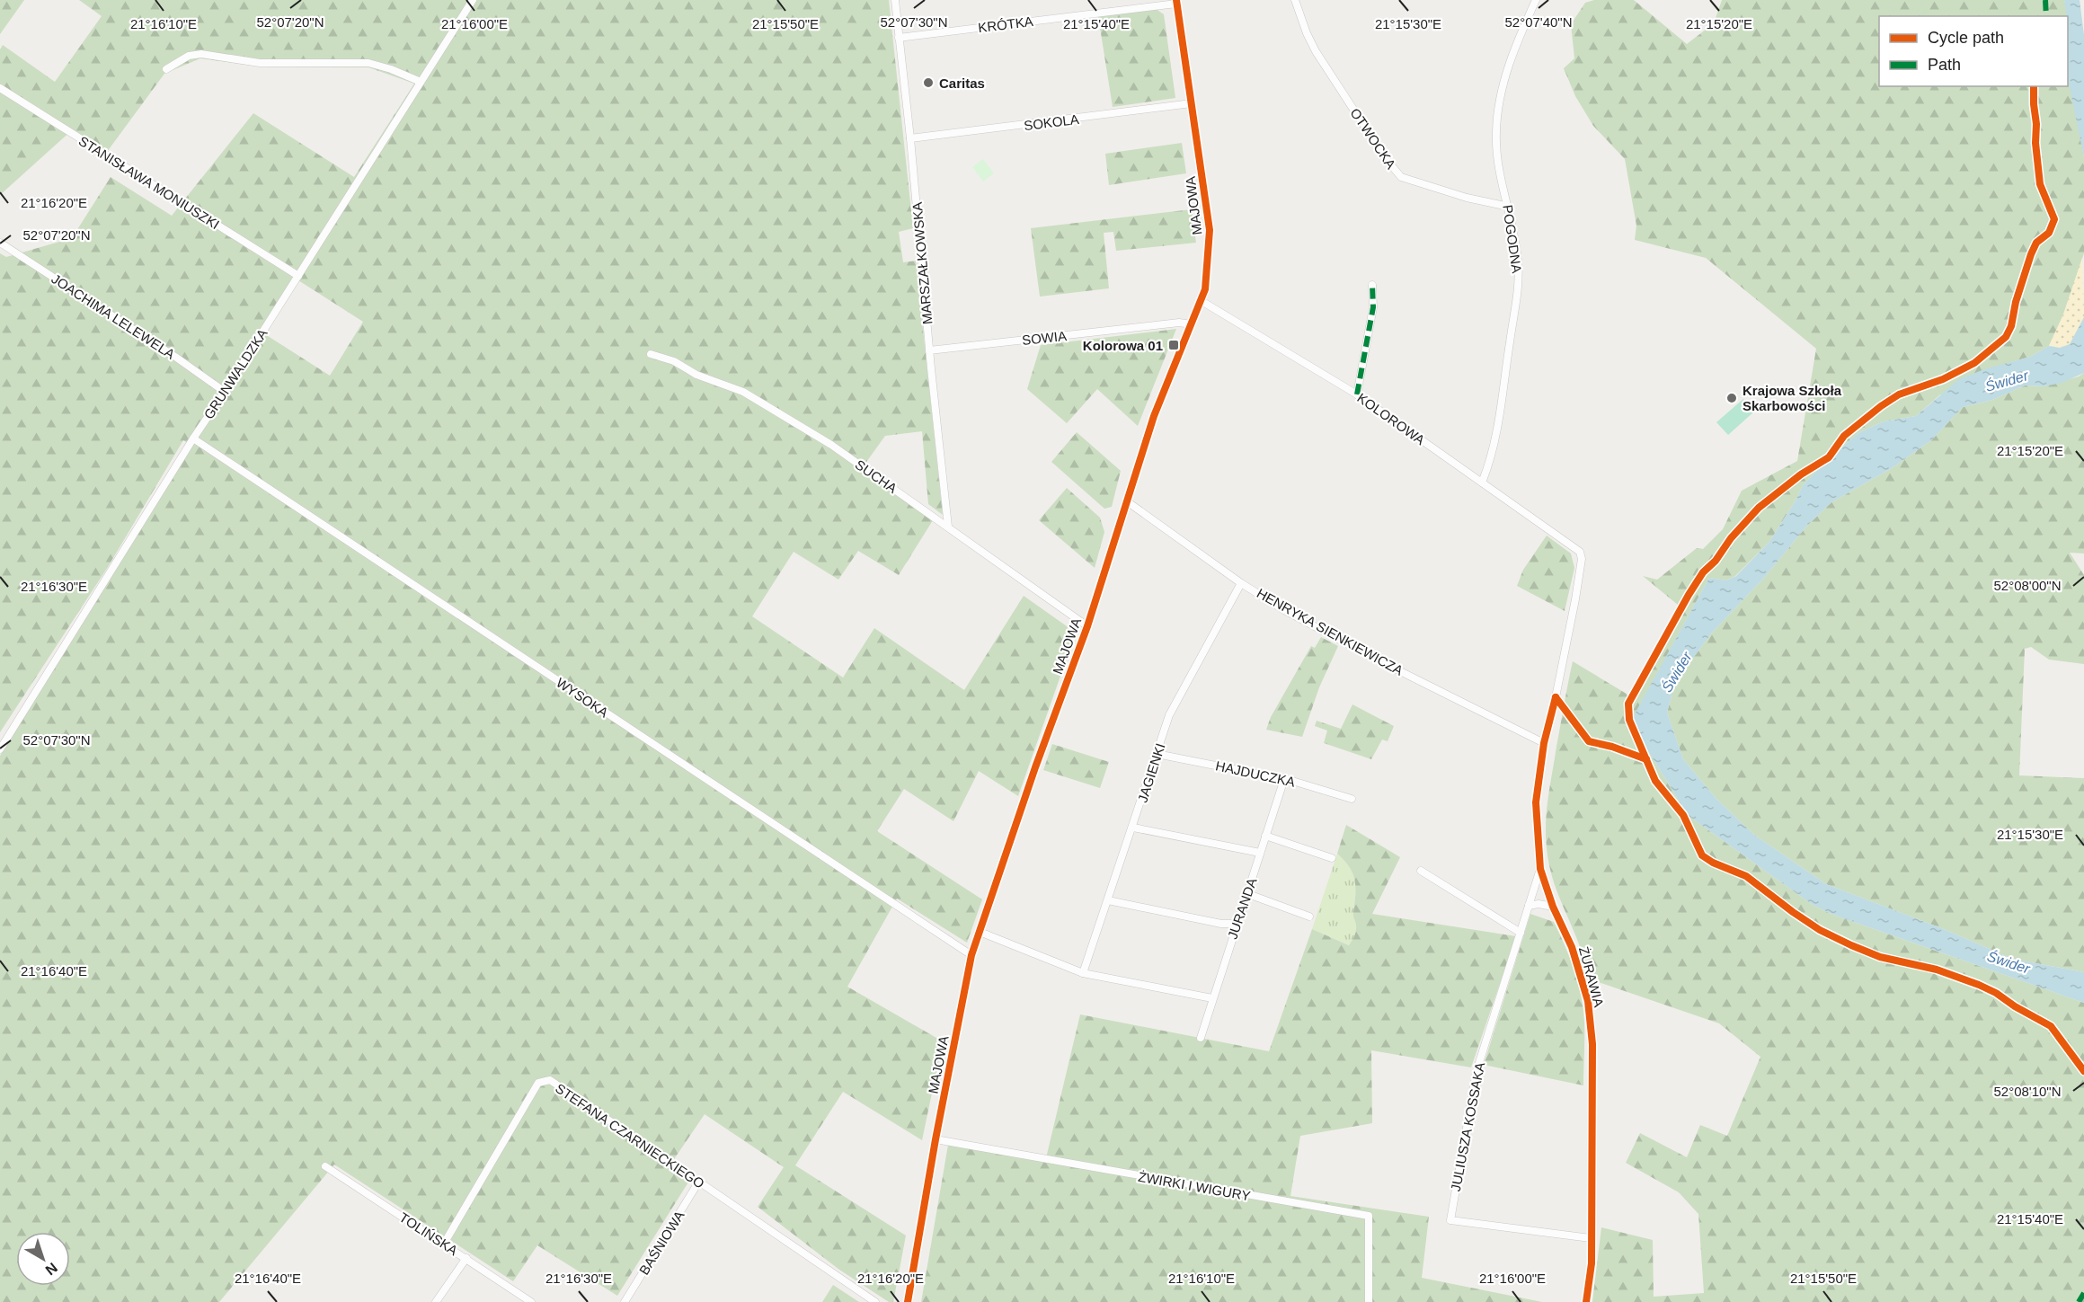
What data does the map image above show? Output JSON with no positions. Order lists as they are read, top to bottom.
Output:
{
  "streets": {
    "street": [
      "KRÓTKA",
      "SOKOLA",
      "OTWOCKA",
      "STANISŁAWA MONIUSZKI",
      "MAJOWA",
      "POGODNA",
      "MARSZAŁKOWSKA",
      "JOACHIMA LELEWELA",
      "SOWIA",
      "GRUNWALDZKA",
      "KOLOROWA",
      "SUCHA",
      "HENRYKA SIENKIEWICZA",
      "WYSOKA",
      "JAGIENKI",
      "HAJDUCZKA",
      "JURANDA",
      "ŻURAWIA",
      "JULIUSZA KOSSAKA",
      "STEFANA CZARNIECKIEGO",
      "ŻWIRKI I WIGURY",
      "TOLIŃSKA",
      "BAŚNIOWA"
    ]
  },
  "crossings": [
    ["KRÓTKA", "MAJOWA"],
    ["KRÓTKA", "MARSZAŁKOWSKA"],
    ["SOKOLA", "MAJOWA"],
    ["SOKOLA", "MARSZAŁKOWSKA"],
    ["OTWOCKA", "POGODNA"],
    ["STANISŁAWA MONIUSZKI", "GRUNWALDZKA"],
    ["MAJOWA", "SOWIA"],
    ["MAJOWA", "KOLOROWA"],
    ["MAJOWA", "SUCHA"],
    ["MAJOWA", "HENRYKA SIENKIEWICZA"],
    ["MAJOWA", "WYSOKA"],
    ["MAJOWA", "ŻWIRKI I WIGURY"],
    ["POGODNA", "KOLOROWA"],
    ["MARSZAŁKOWSKA", "SOWIA"],
    ["MARSZAŁKOWSKA", "SUCHA"],
    ["JOACHIMA LELEWELA", "GRUNWALDZKA"],
    ["GRUNWALDZKA", "WYSOKA"],
    ["KOLOROWA", "ŻURAWIA"],
    ["HENRYKA SIENKIEWICZA", "JAGIENKI"],
    ["HENRYKA SIENKIEWICZA", "ŻURAWIA"],
    ["JAGIENKI", "HAJDUCZKA"],
    ["HAJDUCZKA", "JURANDA"],
    ["ŻURAWIA", "JULIUSZA KOSSAKA"],
    ["STEFANA CZARNIECKIEGO", "TOLIŃSKA"],
    ["STEFANA CZARNIECKIEGO", "BAŚNIOWA"]
  ],
  "water": ["Świder"],
  "places": {
    "other": ["Caritas", "Krajowa Szkoła Skarbowości"],
    "transit": ["Kolorowa 01"]
  },
  "legend": ["Cycle path", "Path"],
  "north": "bottom right",
  "coordinates": [
    "52°07'20\"N",
    "52°07'30\"N",
    "52°07'40\"N",
    "21°16'10\"E",
    "21°16'00\"E",
    "21°15'50\"E",
    "21°15'40\"E",
    "21°15'20\"E",
    "21°15'30\"E",
    "21°16'20\"E",
    "52°08'00\"N",
    "21°16'30\"E",
    "21°16'40\"E",
    "52°08'10\"N"
  ]
}
